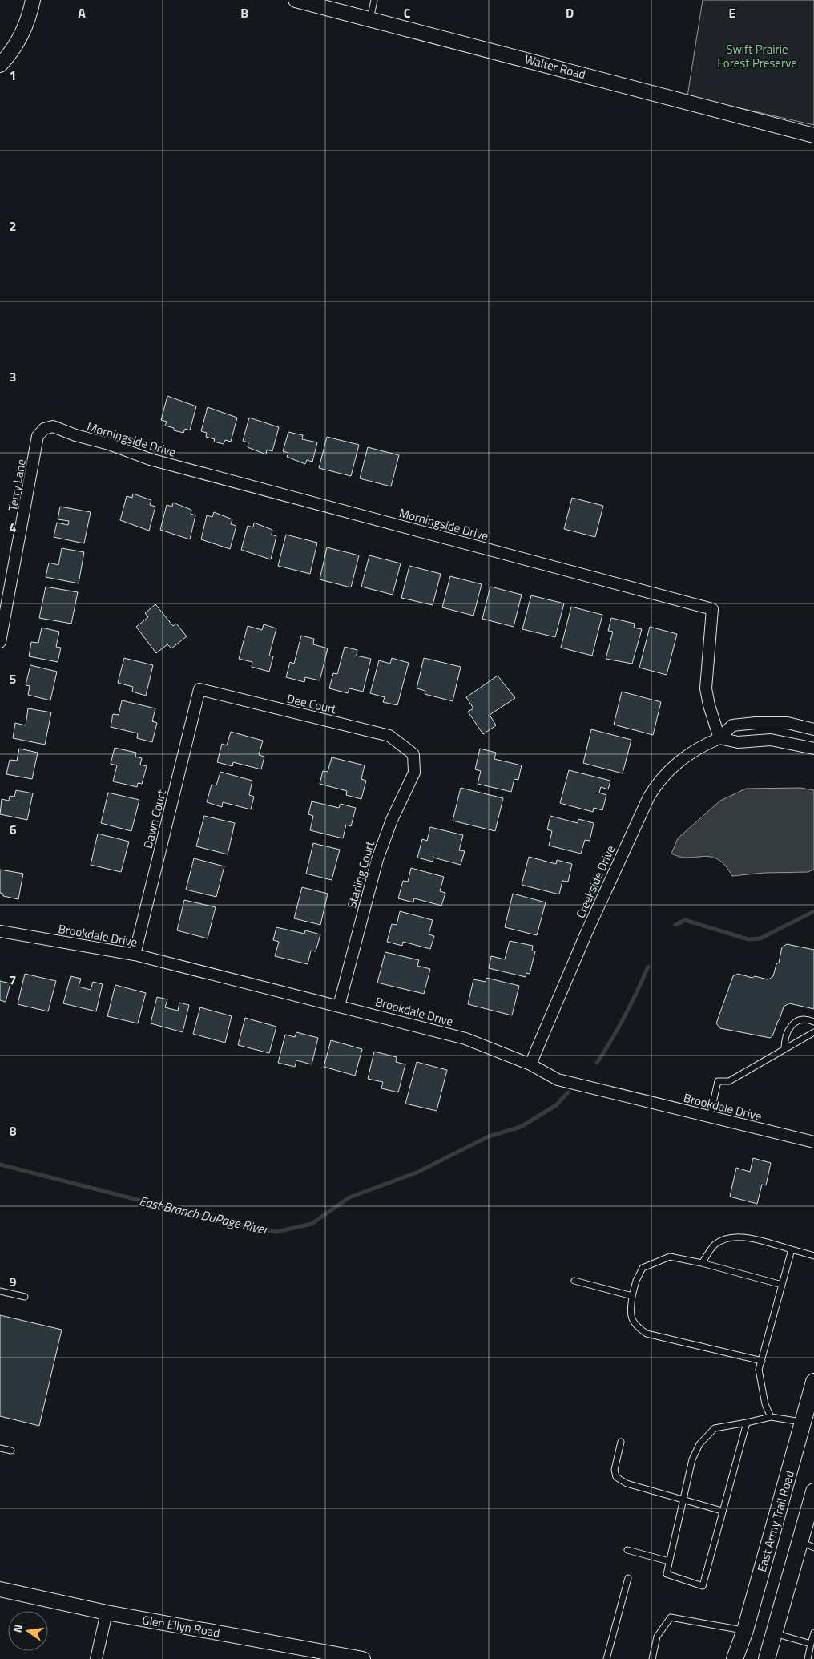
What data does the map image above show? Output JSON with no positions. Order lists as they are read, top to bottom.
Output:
{
  "streets": {
    "main road": ["East Army Trail Road"],
    "street": [
      "Walter Road",
      "Morningside Drive",
      "Terry Lane",
      "Dee Court",
      "Dawn Court",
      "Starling Court",
      "Creekside Drive",
      "Brookdale Drive",
      "Glen Ellyn Road"
    ]
  },
  "crossings": [
    ["Morningside Drive", "Terry Lane"],
    ["Morningside Drive", "Creekside Drive"],
    ["Dee Court", "Dawn Court"],
    ["Dee Court", "Starling Court"],
    ["Dawn Court", "Brookdale Drive"],
    ["Starling Court", "Brookdale Drive"],
    ["Creekside Drive", "Brookdale Drive"]
  ],
  "water": ["East Branch DuPage River"],
  "parks": ["Swift Prairie Forest Preserve"],
  "north": "left",
  "grid": {
    "columns": [
      "A",
      "B",
      "C",
      "D",
      "E"
    ],
    "rows": [
      "1",
      "2",
      "3",
      "4",
      "5",
      "6",
      "7",
      "8",
      "9"
    ]
  }
}
